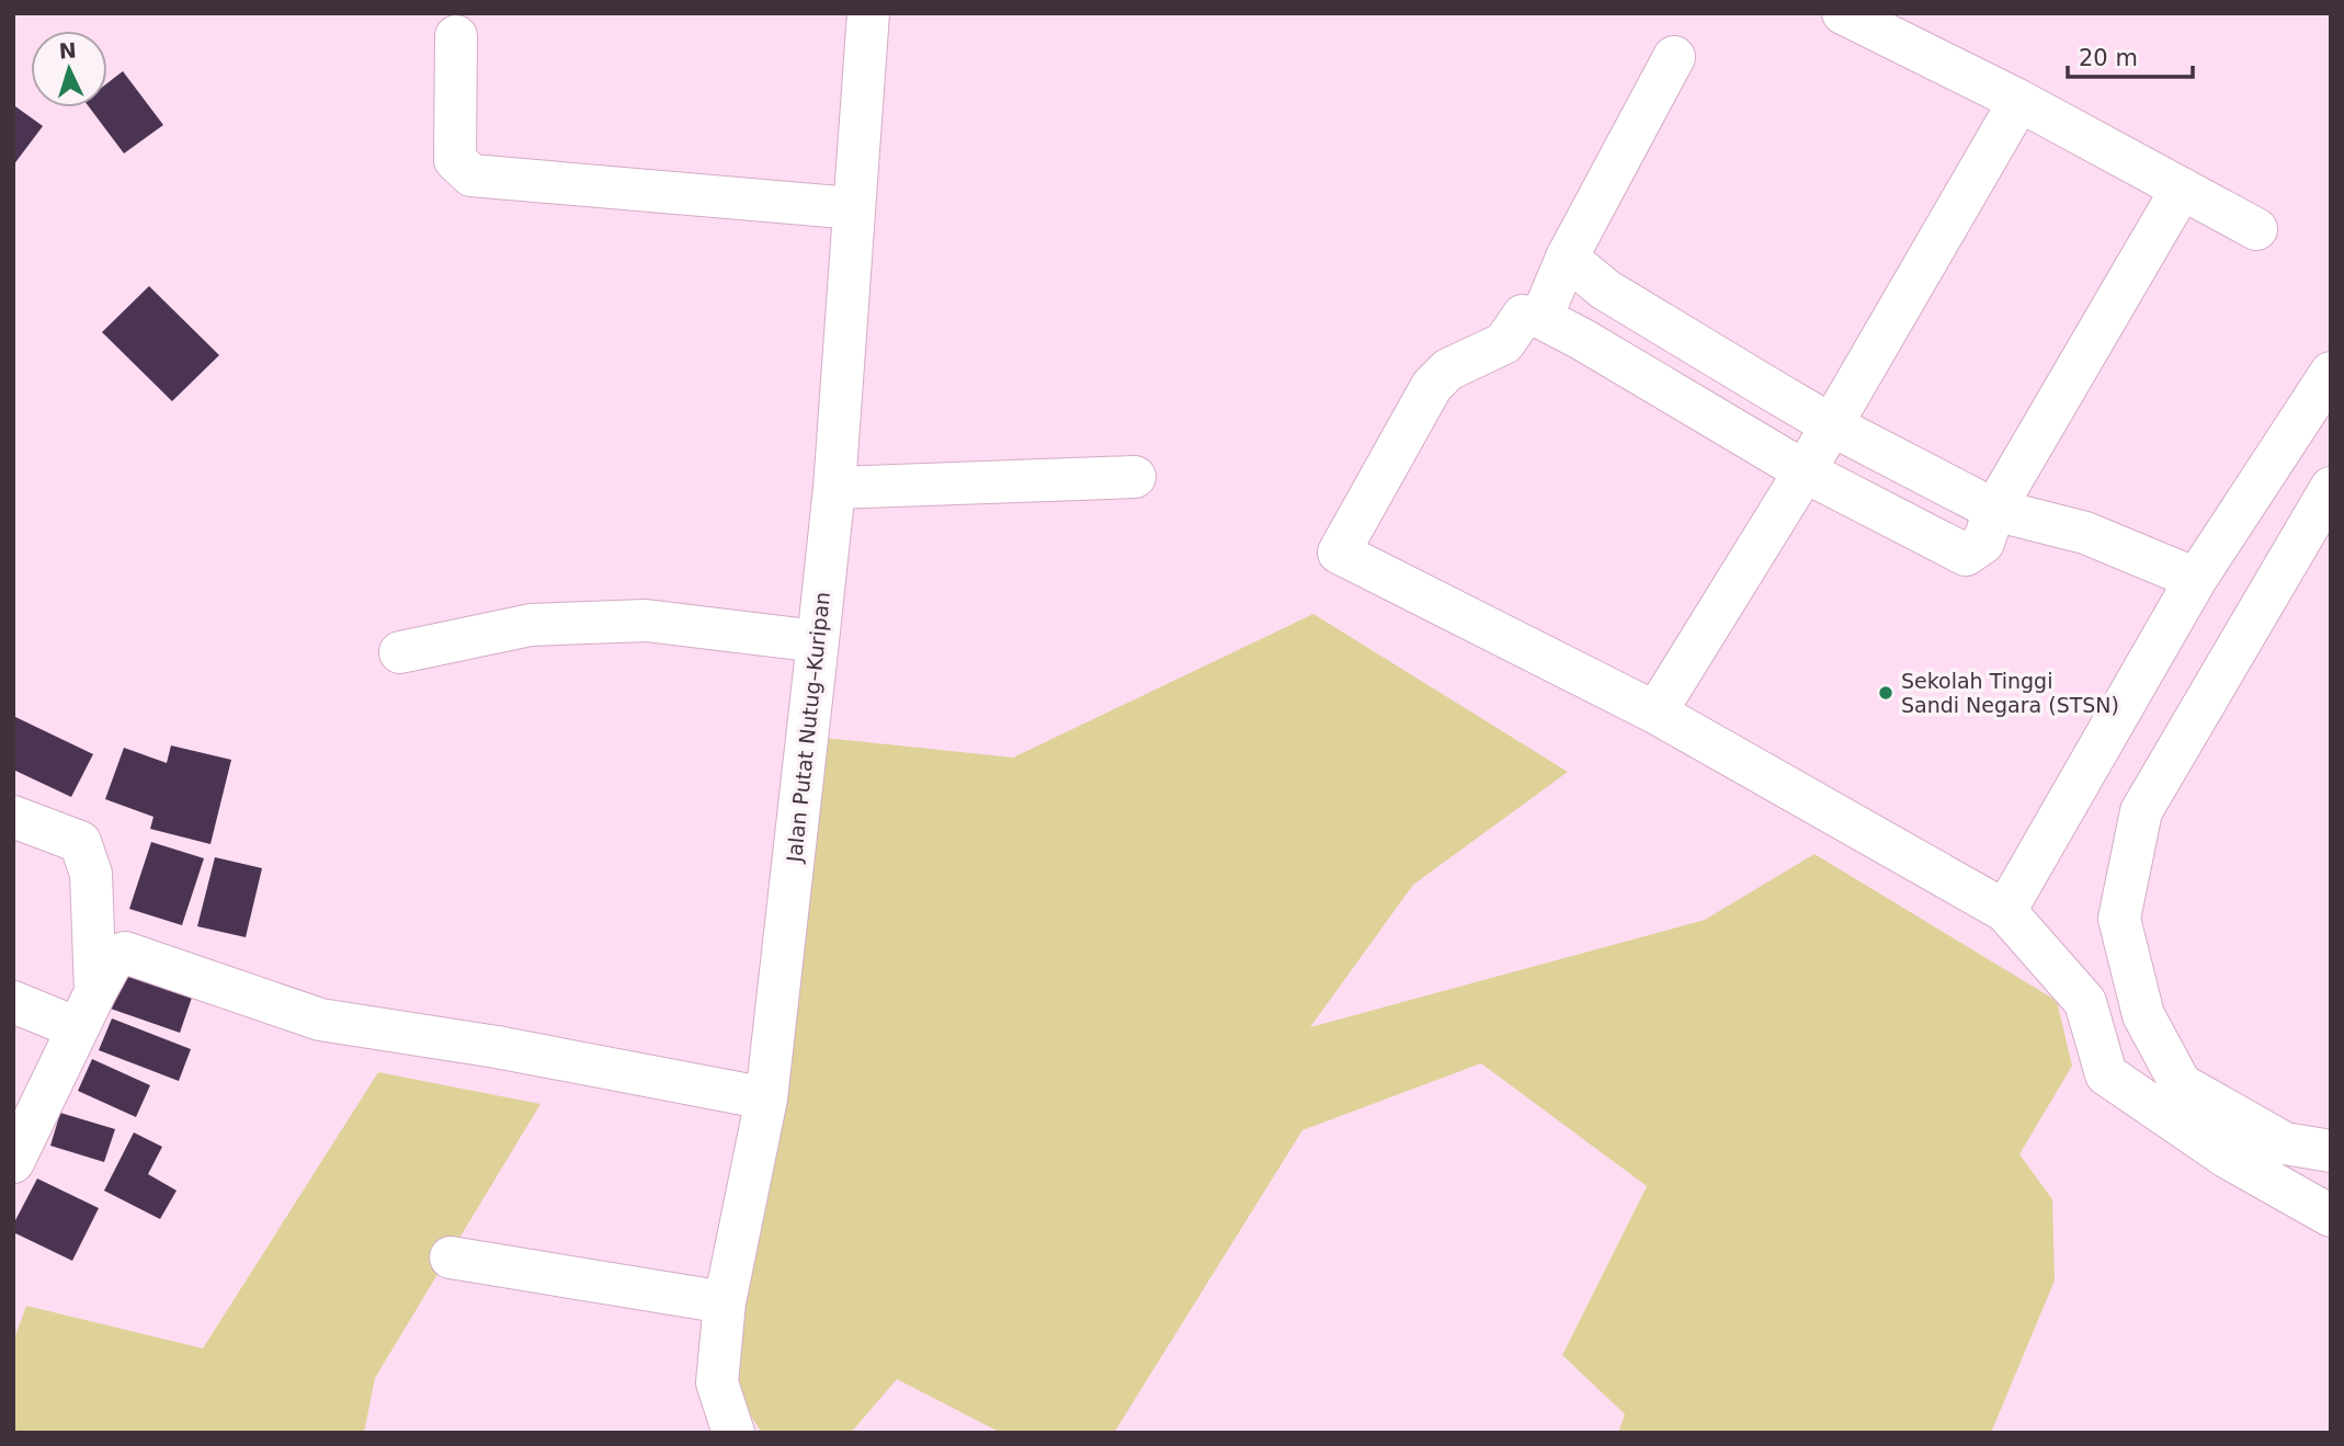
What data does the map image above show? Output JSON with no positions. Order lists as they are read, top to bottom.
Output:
{
  "streets": {
    "street": ["Jalan Putat Nutug–Kuripan"]
  },
  "places": ["Sekolah Tinggi Sandi Negara (STSN)"],
  "scale_bar": "20 m",
  "north": "top"
}
